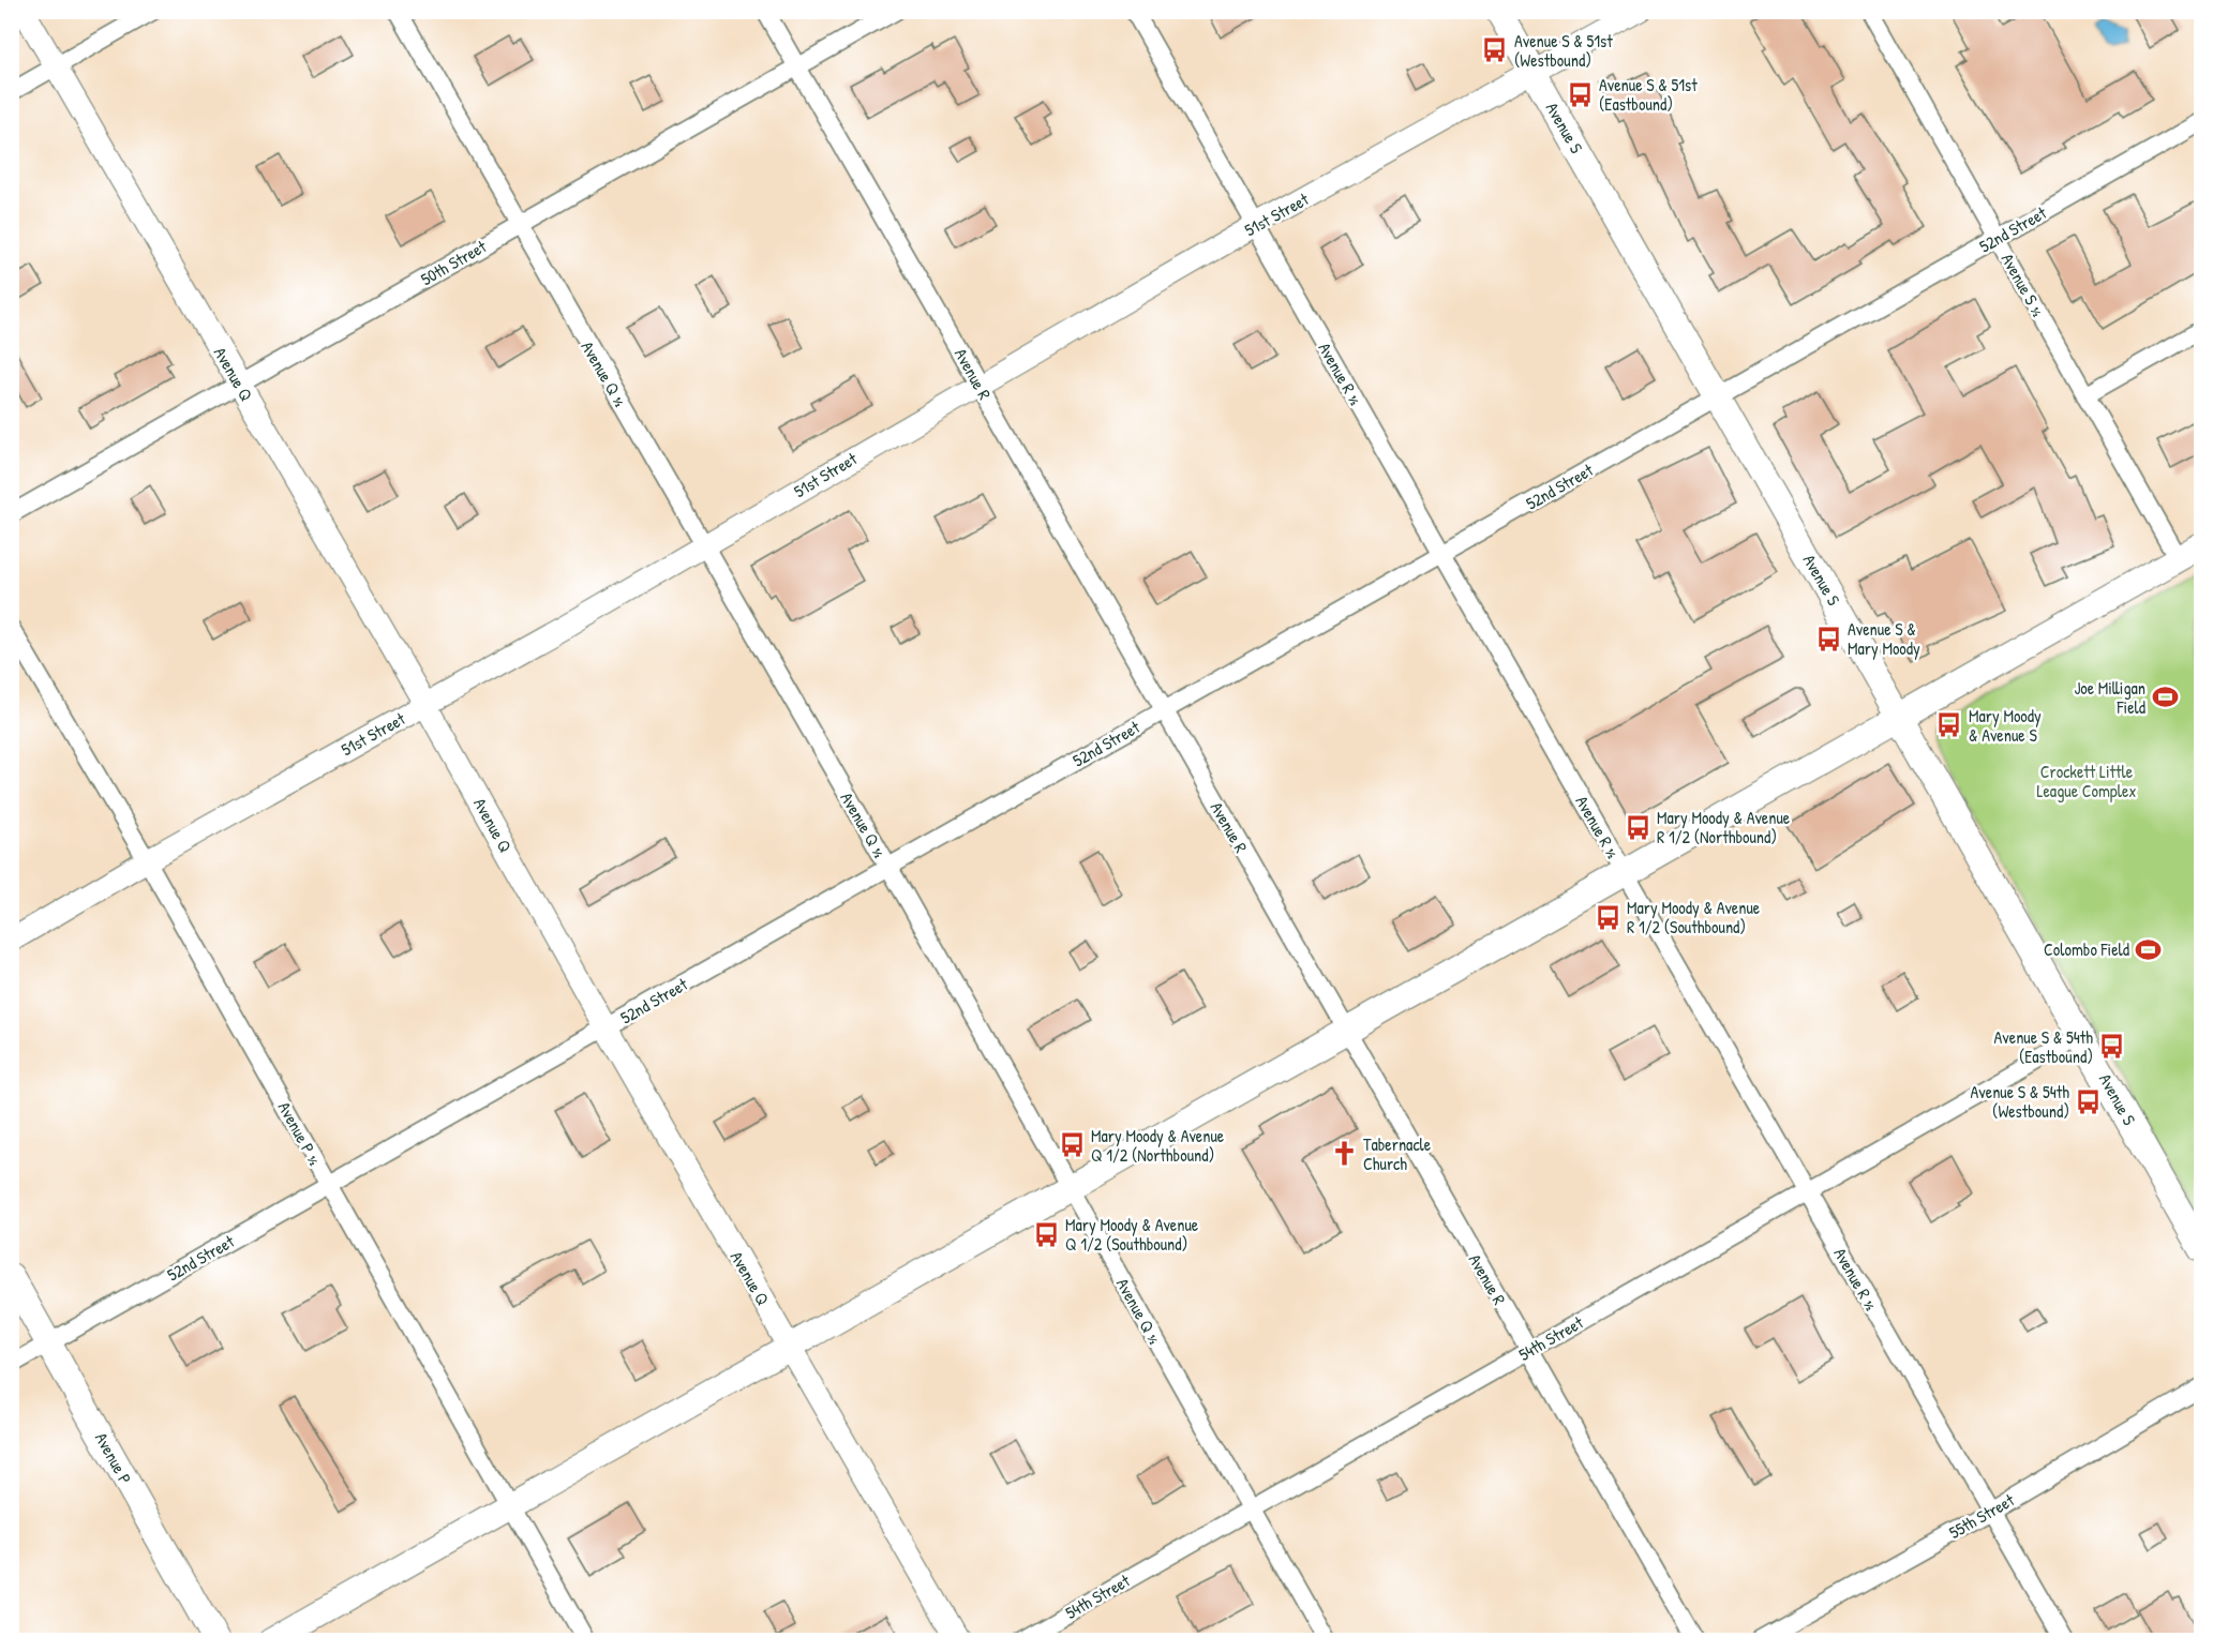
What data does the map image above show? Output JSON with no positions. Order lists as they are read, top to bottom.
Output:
{
  "streets": {
    "main road": ["Avenue S", "Avenue P"],
    "street": [
      "51st Street",
      "52nd Street",
      "50th Street",
      "Avenue S ½",
      "Avenue Q",
      "Avenue Q ½",
      "Avenue R",
      "Avenue R ½",
      "Avenue P ½",
      "54th Street",
      "55th Street"
    ]
  },
  "crossings": [
    ["Avenue S", "51st Street"],
    ["Avenue S", "52nd Street"],
    ["Avenue S", "54th Street"],
    ["51st Street", "Avenue Q"],
    ["51st Street", "Avenue Q ½"],
    ["51st Street", "Avenue R"],
    ["51st Street", "Avenue R ½"],
    ["51st Street", "Avenue P ½"],
    ["52nd Street", "Avenue S ½"],
    ["52nd Street", "Avenue Q"],
    ["52nd Street", "Avenue Q ½"],
    ["52nd Street", "Avenue R"],
    ["52nd Street", "Avenue R ½"],
    ["52nd Street", "Avenue P ½"],
    ["52nd Street", "Avenue P"],
    ["50th Street", "Avenue Q"],
    ["50th Street", "Avenue Q ½"],
    ["50th Street", "Avenue R"],
    ["Avenue Q ½", "54th Street"],
    ["Avenue R", "54th Street"],
    ["Avenue R ½", "54th Street"],
    ["Avenue R ½", "55th Street"]
  ],
  "parks": ["Crockett Little League Complex"],
  "places": {
    "bus stop": [
      "Avenue S & 51st (Westbound)",
      "Avenue S & 51st (Eastbound)",
      "Avenue S & Mary Moody",
      "Mary Moody & Avenue S",
      "Mary Moody & Avenue R 1/2 (Northbound)",
      "Mary Moody & Avenue R 1/2 (Southbound)",
      "Avenue S & 54th (Eastbound)",
      "Avenue S & 54th (Westbound)",
      "Mary Moody & Avenue Q 1/2 (Northbound)",
      "Mary Moody & Avenue Q 1/2 (Southbound)"
    ],
    "sports": ["Joe Milligan Field", "Colombo Field"],
    "church": ["Tabernacle Church"]
  }
}
